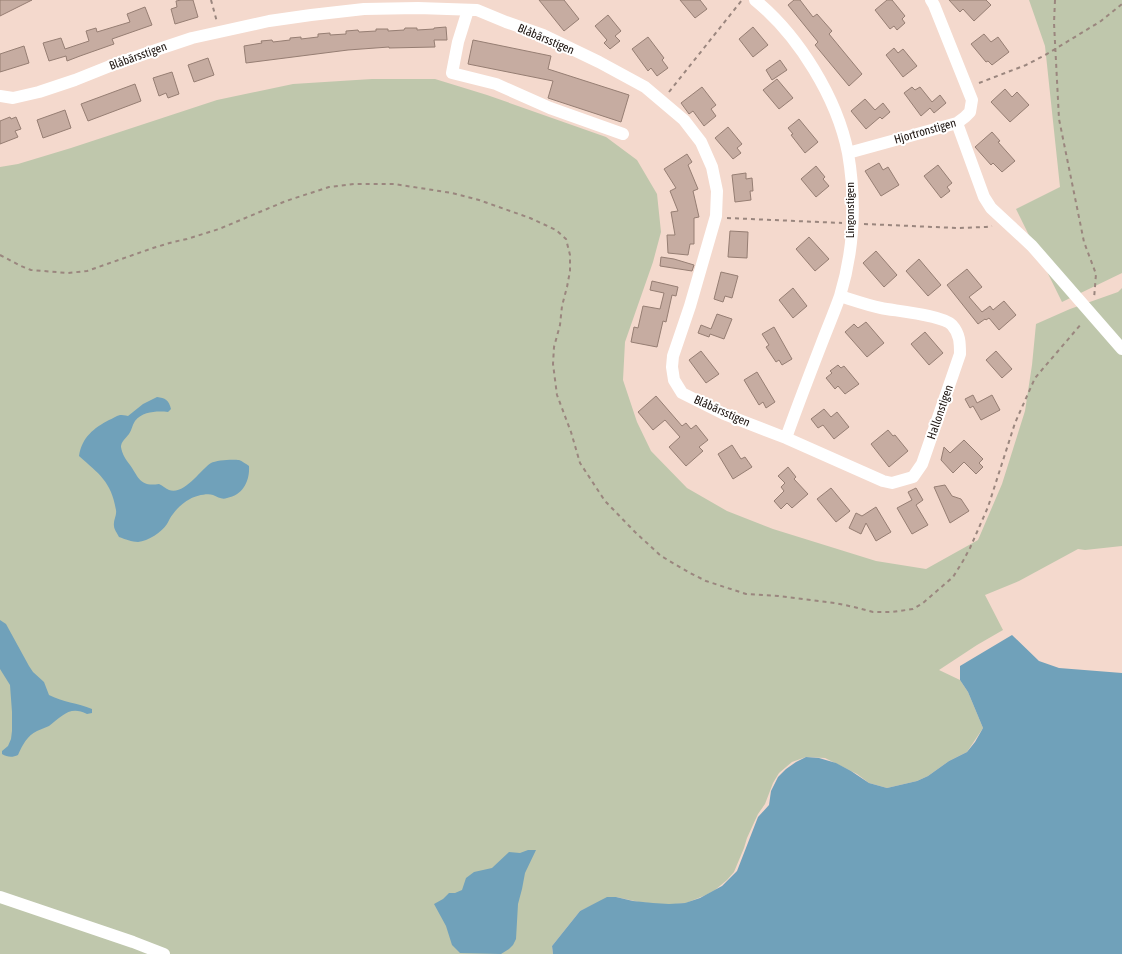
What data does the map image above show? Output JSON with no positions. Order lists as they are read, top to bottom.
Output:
{
  "streets": {
    "street": [
      "Blåbärsstigen",
      "Hjortronstigen",
      "Lingonstigen",
      "Hallonstigen"
    ]
  },
  "crossings": [
    ["Blåbärsstigen", "Lingonstigen"],
    ["Blåbärsstigen", "Hallonstigen"],
    ["Hjortronstigen", "Lingonstigen"],
    ["Lingonstigen", "Hallonstigen"]
  ]
}
